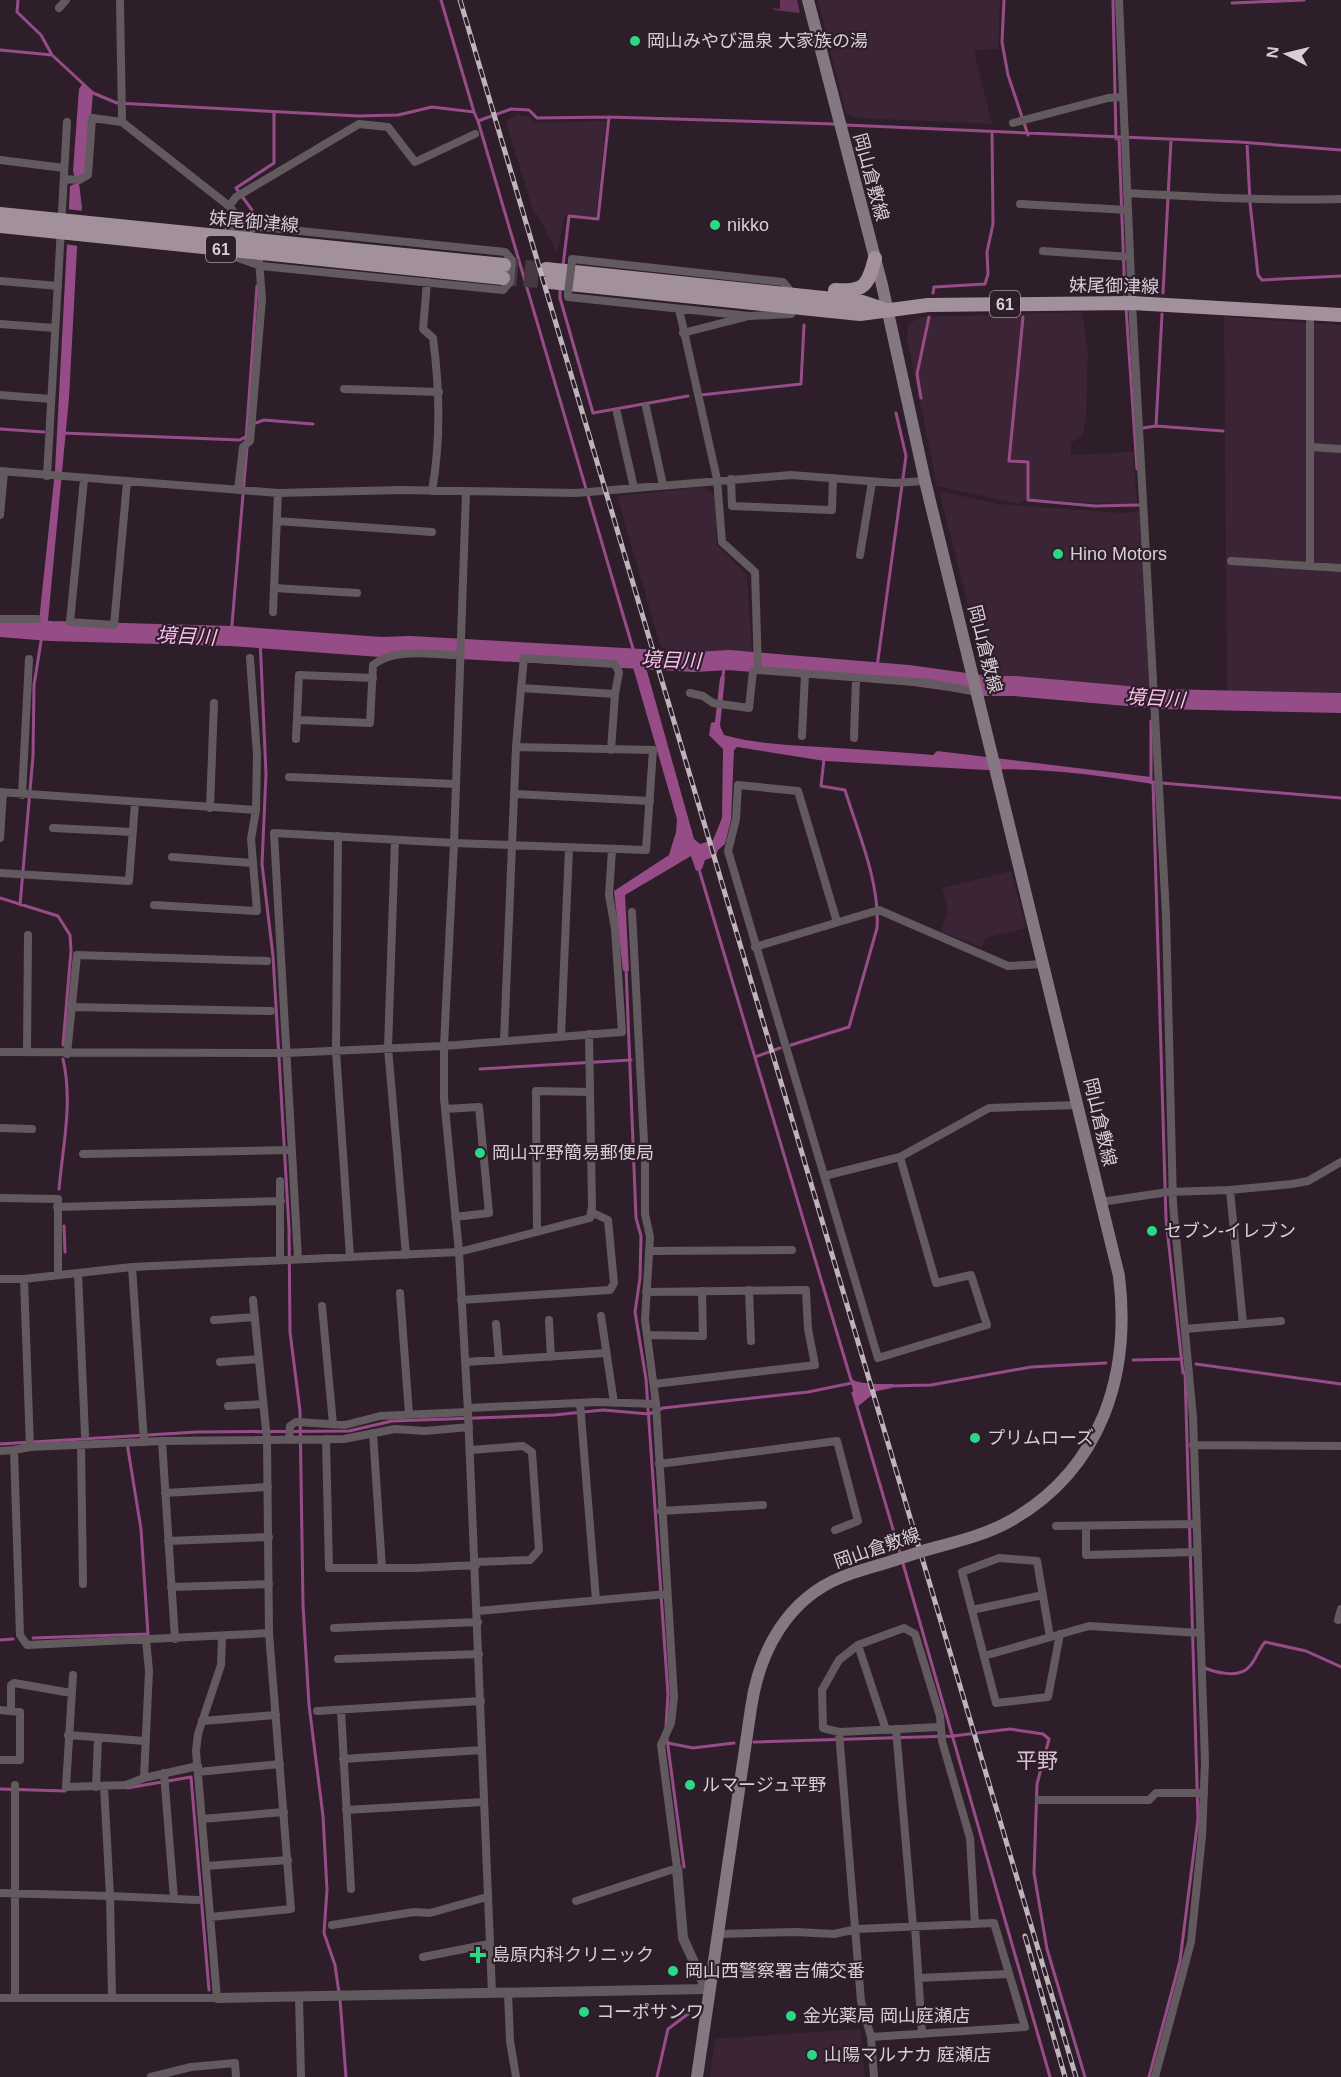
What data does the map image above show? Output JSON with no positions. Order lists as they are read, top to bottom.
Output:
{
  "streets": {
    "main road": ["岡山倉敷線", "妹尾御津線", "61"]
  },
  "crossings": [
    ["岡山倉敷線", "妹尾御津線"]
  ],
  "districts": ["平野"],
  "water": ["境目川"],
  "places": {
    "other": [
      "岡山みやび温泉 大家族の湯",
      "nikko",
      "Hino Motors",
      "岡山平野簡易郵便局",
      "セブン-イレブン",
      "プリムローズ",
      "ルマージュ平野",
      "岡山西警察署吉備交番",
      "コーポサンワ",
      "金光薬局 岡山庭瀬店",
      "山陽マルナカ 庭瀬店"
    ],
    "health": ["島原内科クリニック"]
  },
  "north": "left"
}
